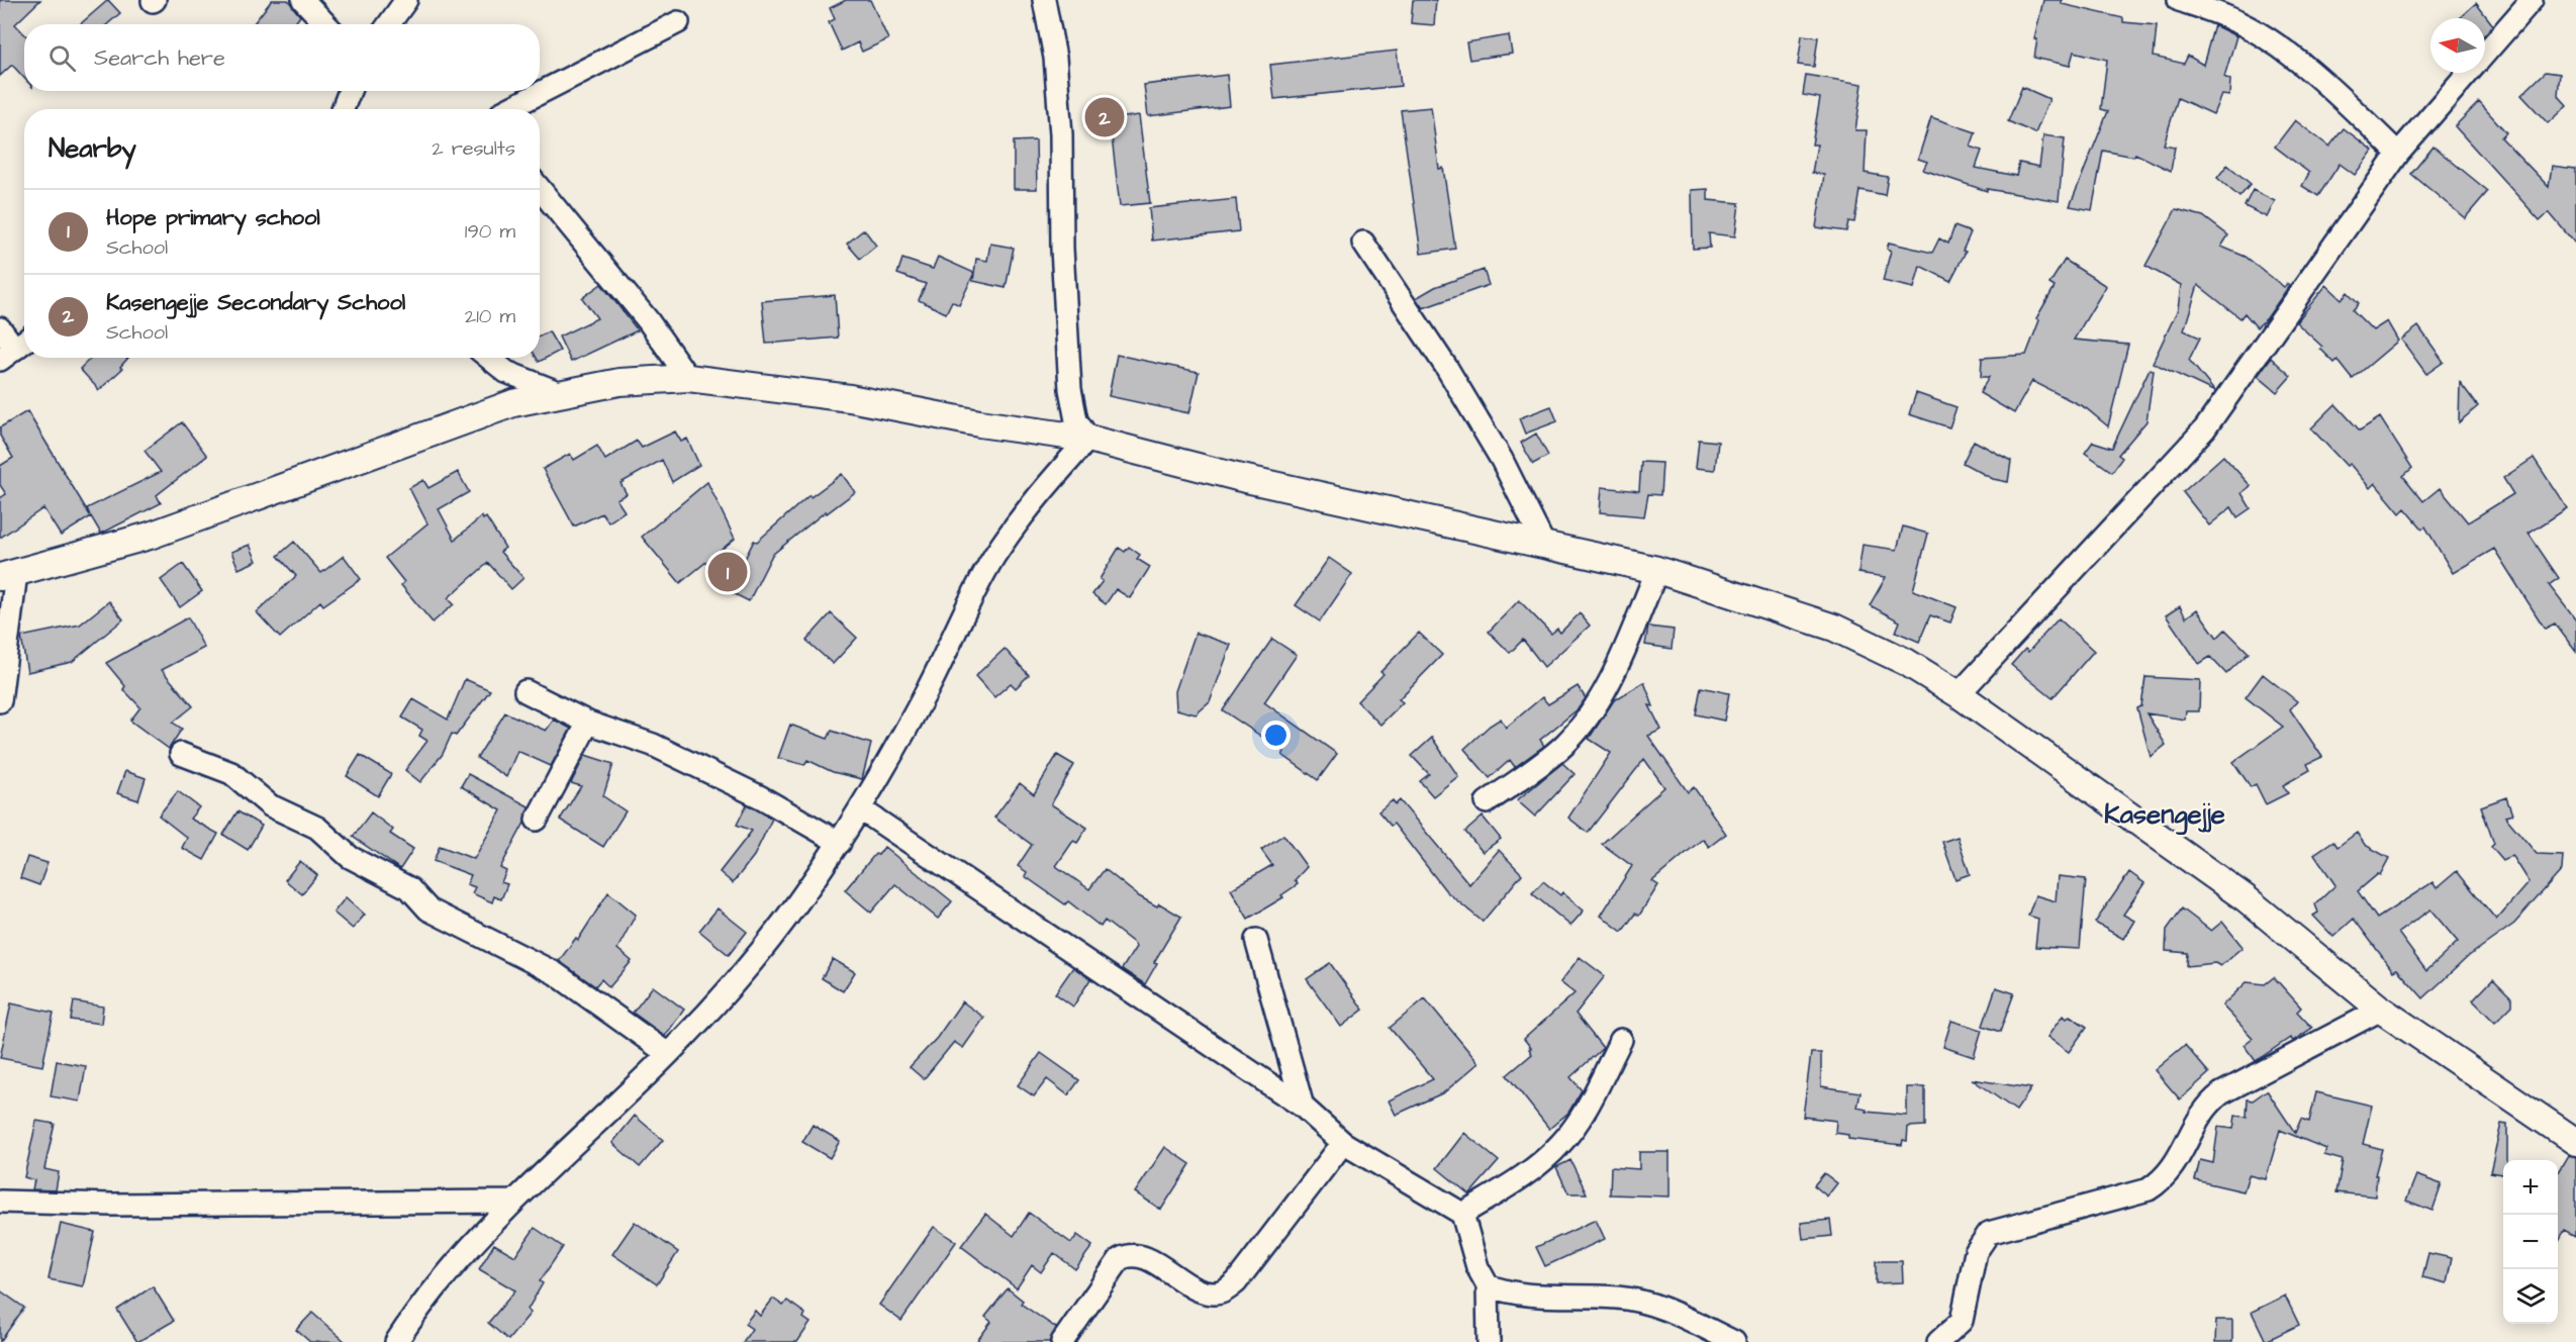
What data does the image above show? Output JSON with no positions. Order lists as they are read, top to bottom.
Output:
{
  "districts": ["Kasengejje"],
  "north": "left",
  "page": {
    "search": "Search here",
    "pins": ["2", "1"],
    "heading": ["Nearby", "2 results"],
    "list": [
      {
        "mark": "1",
        "name": "Hope primary school",
        "note": "School",
        "value": "190 m"
      },
      {
        "mark": "2",
        "name": "Kasengejje Secondary School",
        "note": "School",
        "value": "210 m"
      }
    ],
    "map_buttons": ["+", "−"]
  }
}
